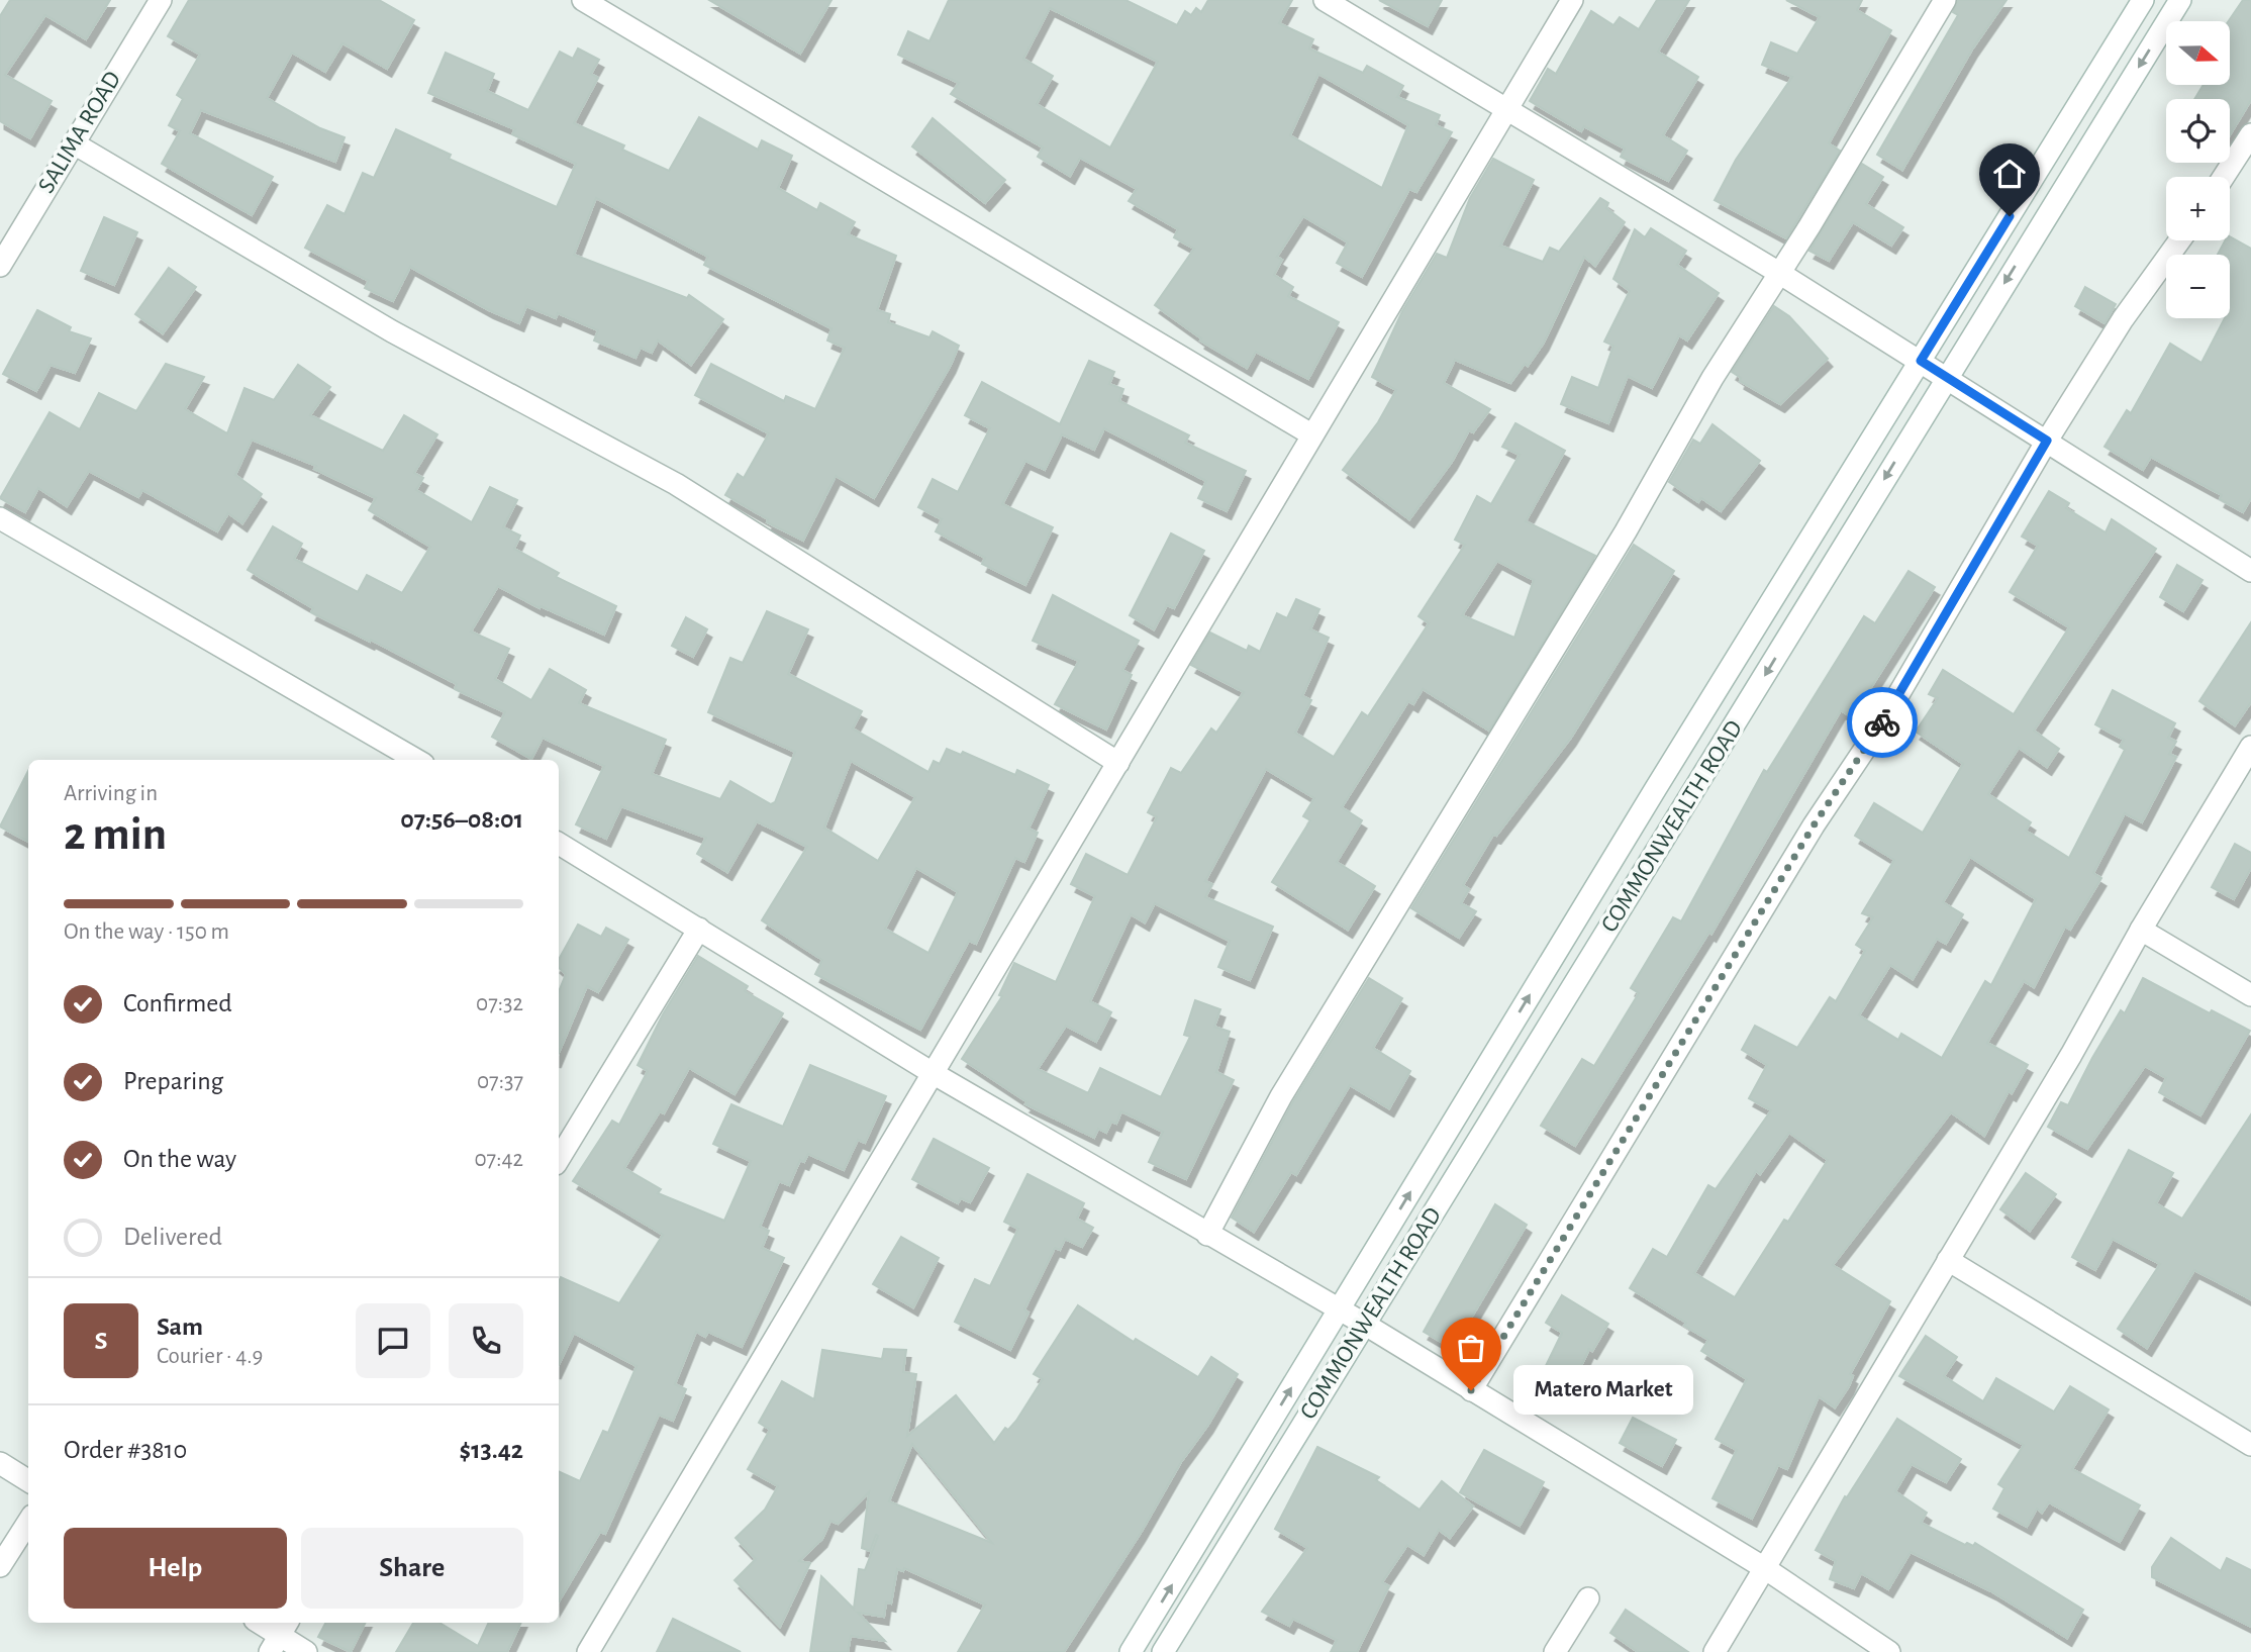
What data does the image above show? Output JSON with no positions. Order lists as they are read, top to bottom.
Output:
{
  "streets": {
    "street": ["SALIMA ROAD", "COMMONWEALTH ROAD"]
  },
  "places": ["Matero Market"],
  "north": "right",
  "page": {
    "map_buttons": ["+", "−"],
    "heading": ["2 min", "Arriving in", "07:56–08:01"],
    "panel": [
      "Sam",
      "Courier · 4.9",
      "Order #3810",
      "$13.42"
    ],
    "bar": "On the way · 150 m",
    "list": [
      ["Confirmed", "07:32"],
      ["Preparing", "07:37"],
      ["On the way", "07:42"],
      "Delivered"
    ],
    "round": "S",
    "bubble": "Matero Market",
    "buttons": ["Help", "Share"]
  }
}
